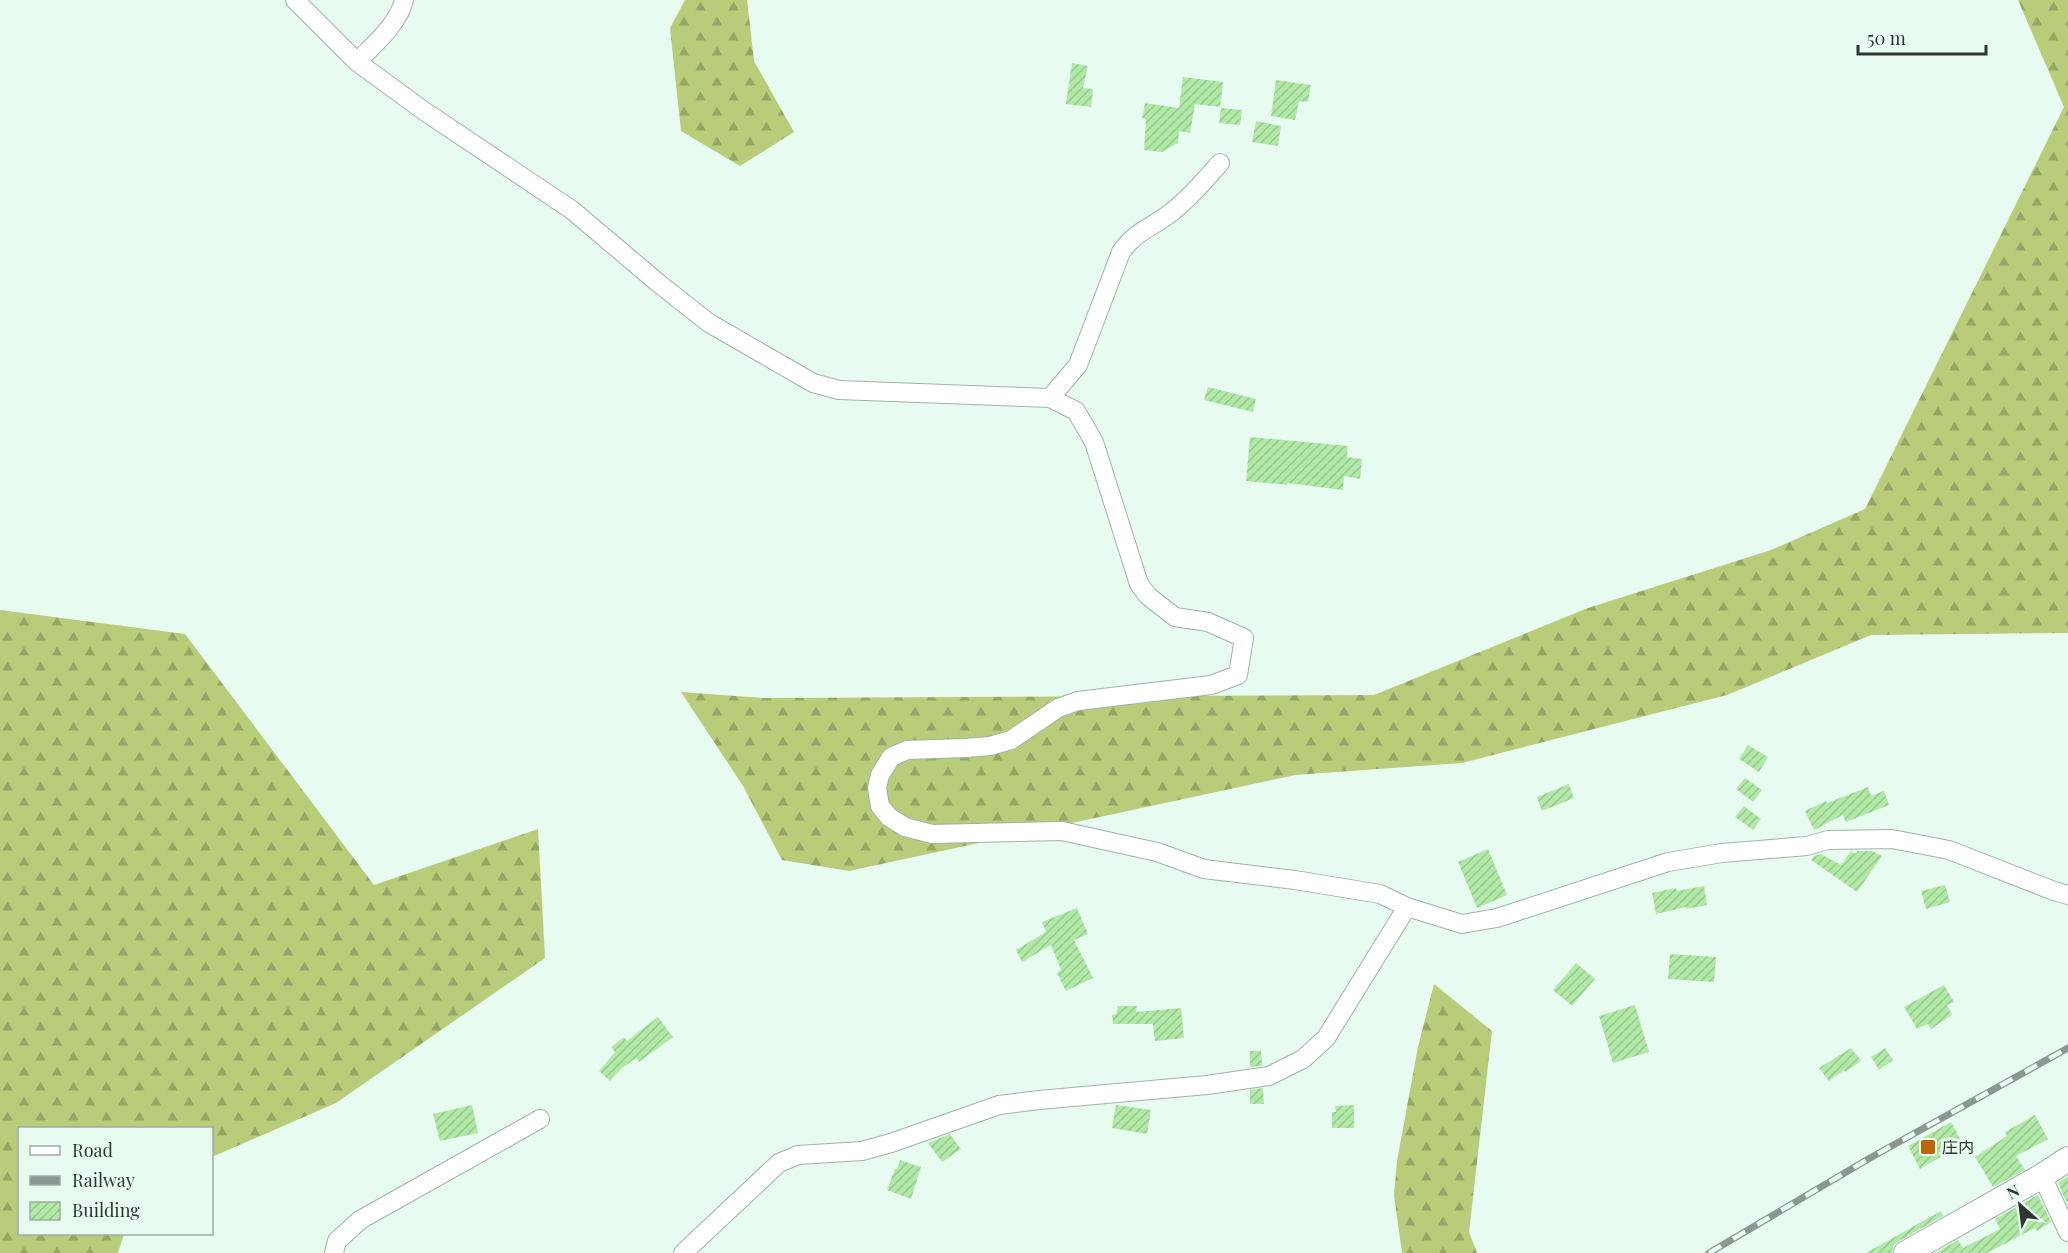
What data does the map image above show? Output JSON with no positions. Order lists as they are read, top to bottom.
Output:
{
  "places": {
    "transit": ["庄内"]
  },
  "legend": ["Road", "Railway", "Building"],
  "scale_bar": "50 m",
  "north": "top left"
}
